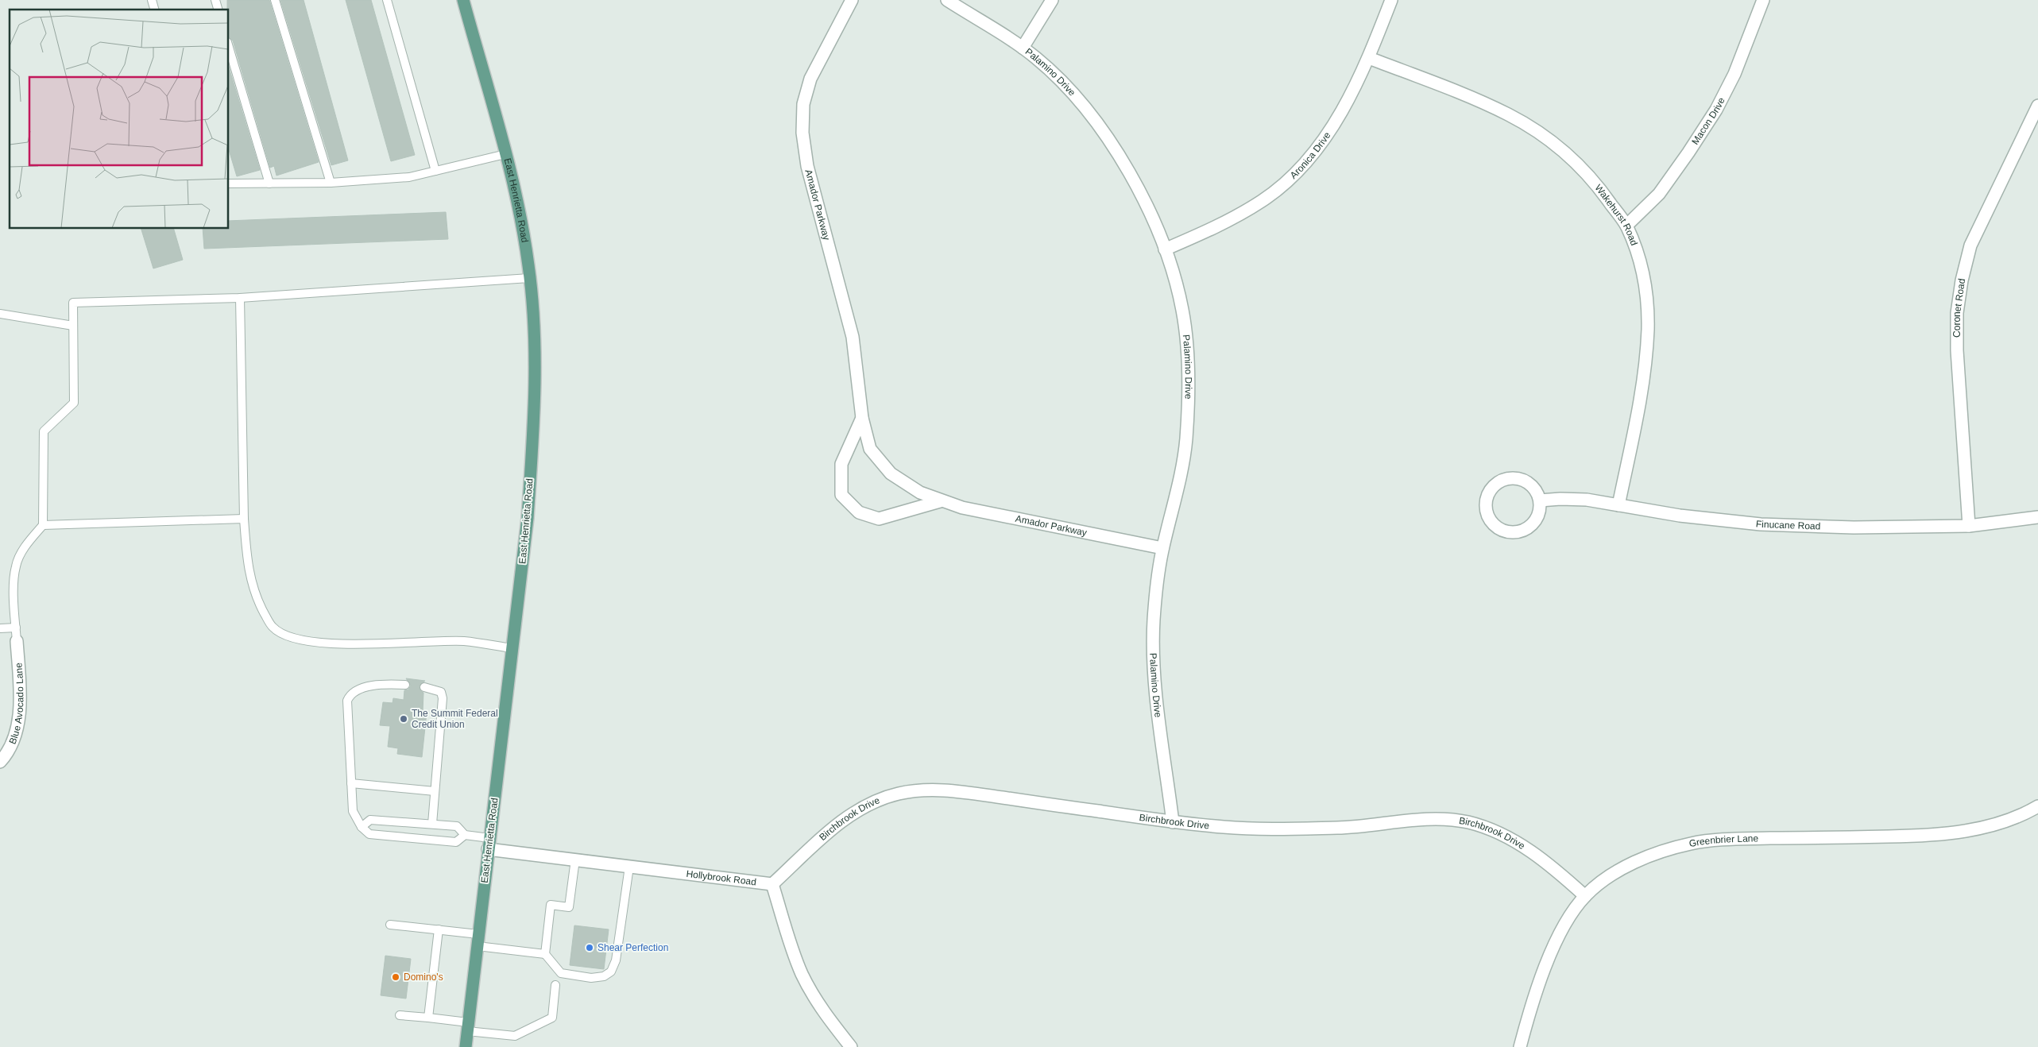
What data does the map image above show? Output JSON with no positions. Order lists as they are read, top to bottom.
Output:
{
  "streets": {
    "main road": ["East Henrietta Road"],
    "street": [
      "Palamino Drive",
      "Macon Drive",
      "Aronica Drive",
      "Amador Parkway",
      "Wakehurst Road",
      "Coronet Road",
      "Finucane Road",
      "Blue Avocado Lane",
      "Birchbrook Drive",
      "Greenbrier Lane",
      "Hollybrook Road"
    ]
  },
  "crossings": [
    ["Palamino Drive", "Aronica Drive"],
    ["Palamino Drive", "Amador Parkway"],
    ["Palamino Drive", "Birchbrook Drive"],
    ["Macon Drive", "Wakehurst Road"],
    ["Aronica Drive", "Wakehurst Road"],
    ["East Henrietta Road", "Hollybrook Road"],
    ["Wakehurst Road", "Finucane Road"],
    ["Coronet Road", "Finucane Road"],
    ["Birchbrook Drive", "Greenbrier Lane"],
    ["Birchbrook Drive", "Hollybrook Road"]
  ],
  "places": ["The Summit Federal Credit Union", "Shear Perfection", "Domino's"]
}
